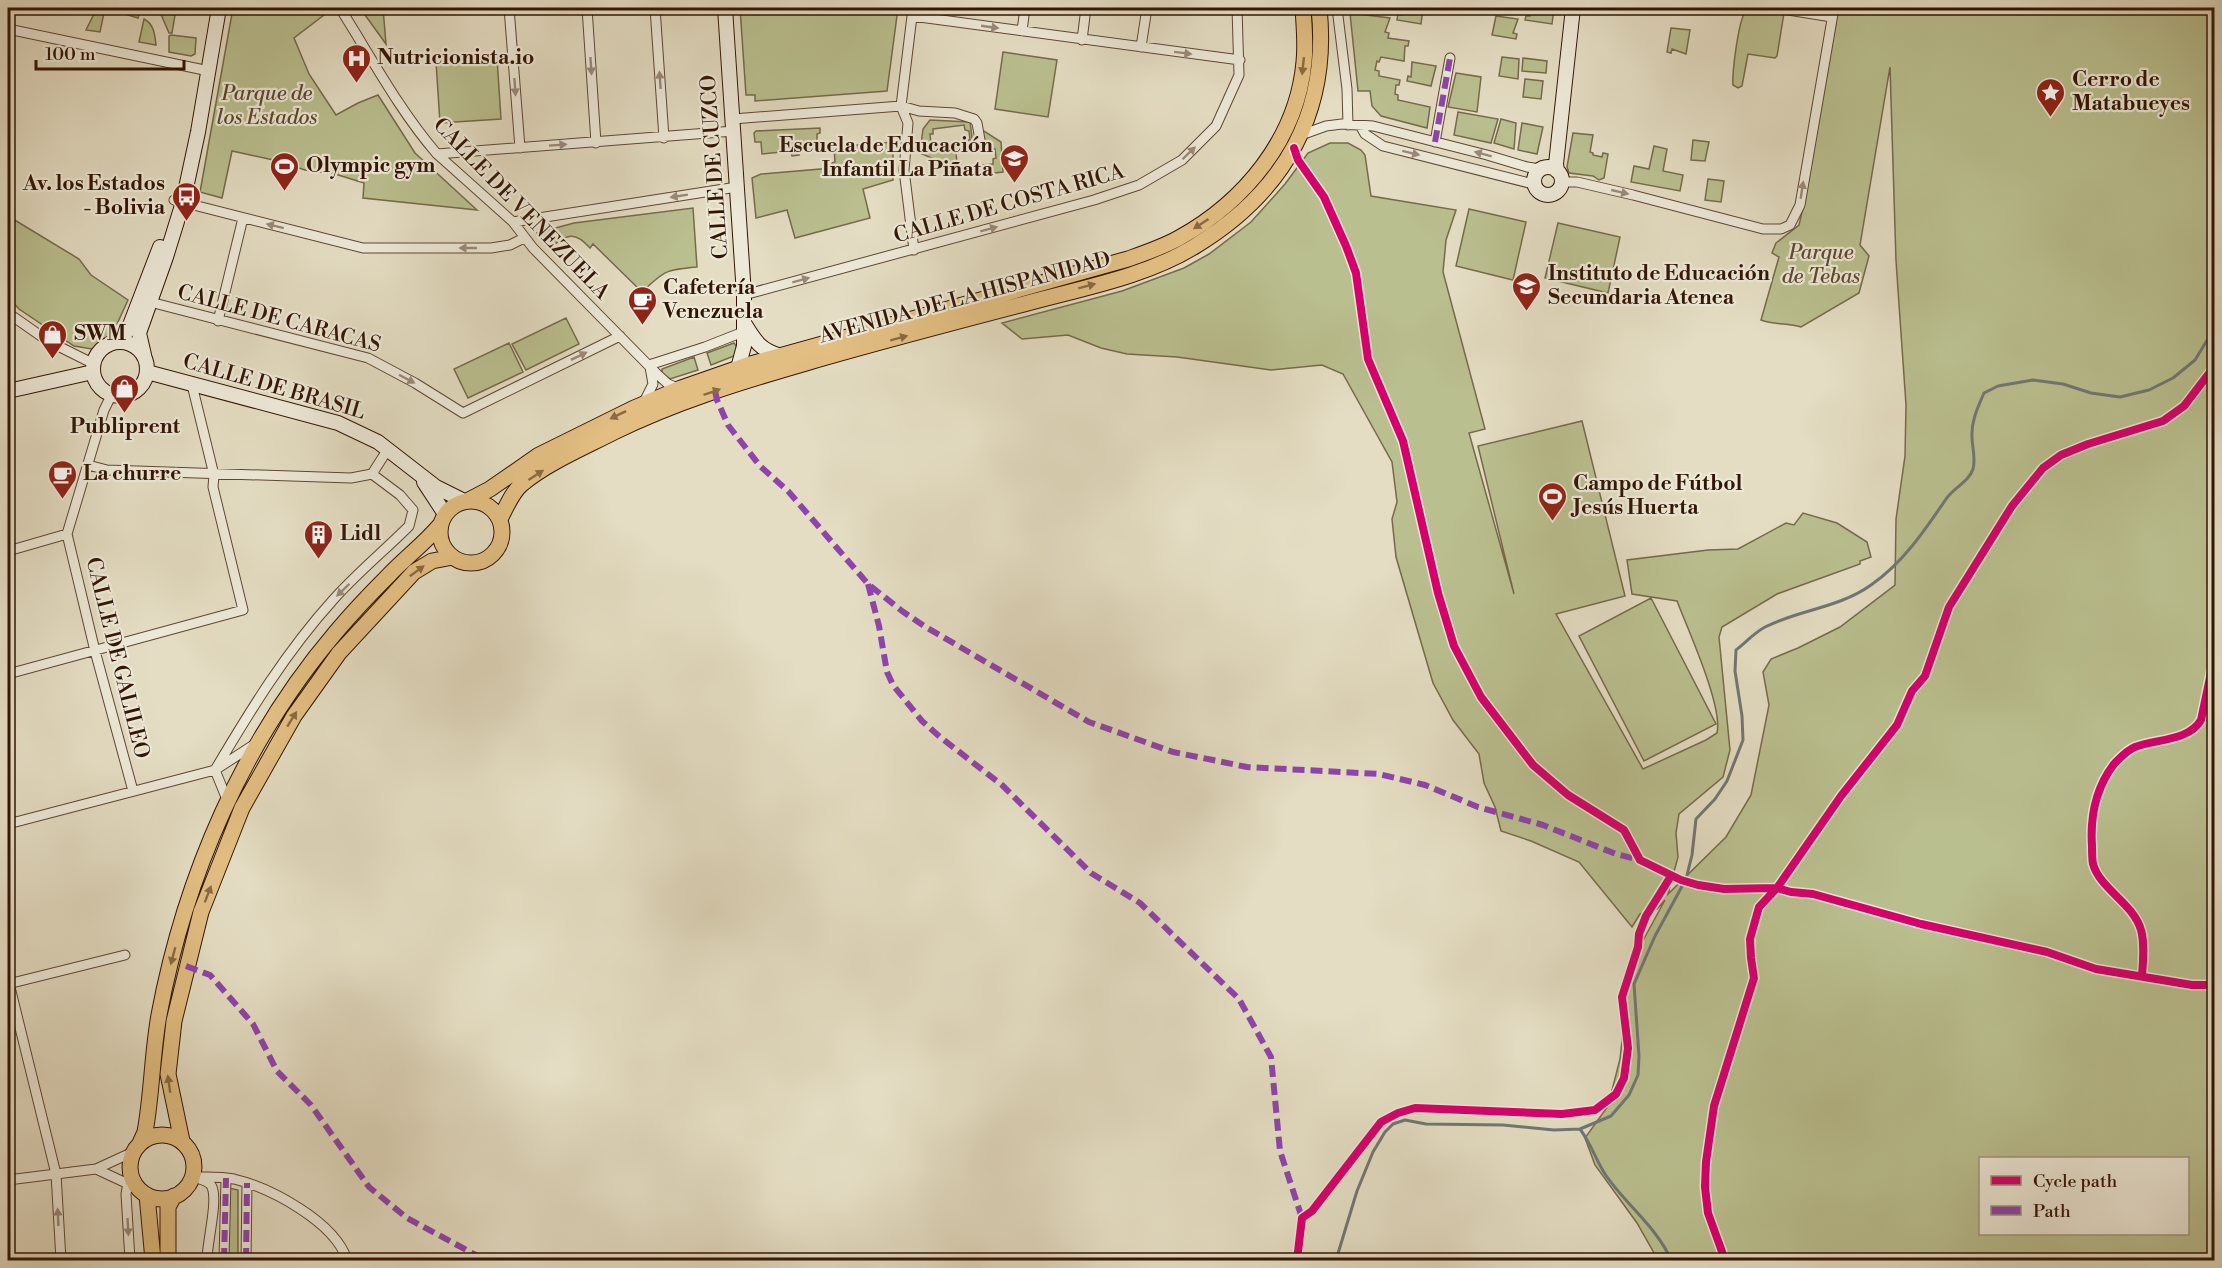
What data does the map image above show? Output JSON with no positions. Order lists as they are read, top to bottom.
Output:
{
  "streets": {
    "main road": ["AVENIDA DE LA HISPANIDAD"],
    "street": [
      "CALLE DE CUZCO",
      "CALLE DE COSTA RICA",
      "CALLE DE VENEZUELA",
      "CALLE DE CARACAS",
      "CALLE DE BRASIL",
      "CALLE DE GALILEO"
    ]
  },
  "crossings": [
    ["CALLE DE CUZCO", "CALLE DE COSTA RICA"],
    ["CALLE DE CUZCO", "AVENIDA DE LA HISPANIDAD"],
    ["CALLE DE VENEZUELA", "AVENIDA DE LA HISPANIDAD"],
    ["CALLE DE VENEZUELA", "CALLE DE CARACAS"],
    ["AVENIDA DE LA HISPANIDAD", "CALLE DE BRASIL"],
    ["CALLE DE BRASIL", "CALLE DE GALILEO"]
  ],
  "one_way": ["CALLE DE COSTA RICA", "CALLE DE CARACAS"],
  "parks": ["Parque de los Estados", "Parque de Tebas"],
  "places": {
    "hospital": ["Nutricionista.io"],
    "place": ["Cerro de Matabueyes"],
    "school or university": ["Escuela de Educación Infantil La Piñata", "Instituto de Educación Secundaria Atenea"],
    "sports": ["Olympic gym", "Campo de Fútbol Jesús Huerta"],
    "bus stop": ["Av. los Estados - Bolivia"],
    "cafe": ["Cafetería Venezuela", "La churre"],
    "shop": ["SWM", "Publiprent"],
    "building": ["Lidl"]
  },
  "legend": ["Cycle path", "Path"],
  "scale_bar": "100 m"
}
